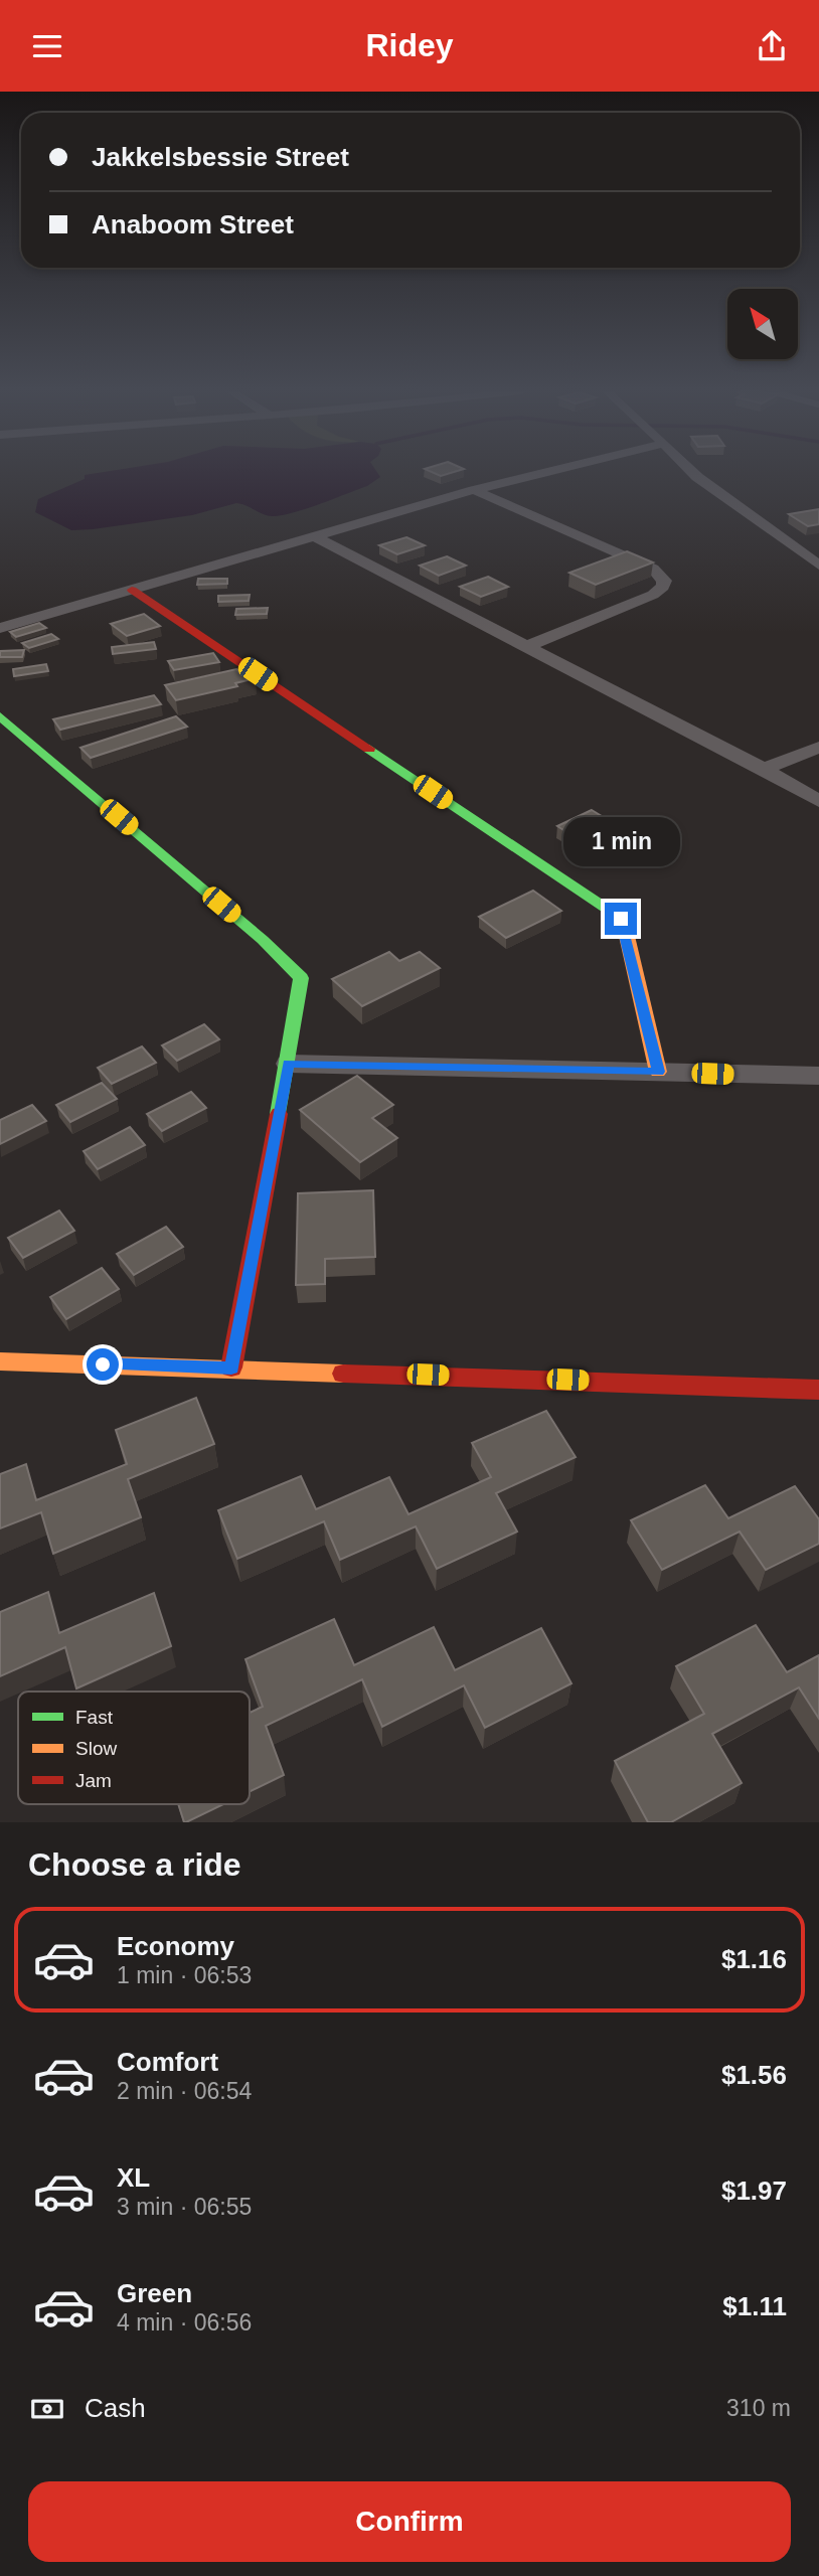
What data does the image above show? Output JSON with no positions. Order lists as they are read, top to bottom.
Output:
{
  "legend": ["Fast", "Slow", "Jam"],
  "north": "top left",
  "page": {
    "header": "Ridey",
    "banner": ["Jakkelsbessie Street", "Anaboom Street"],
    "bubble": "1 min",
    "heading": "Choose a ride",
    "list": [
      {
        "name": "Economy",
        "note": "1 min · 06:53",
        "value": "$1.16"
      },
      {
        "name": "Comfort",
        "note": "2 min · 06:54",
        "value": "$1.56"
      },
      {
        "name": "XL",
        "note": "3 min · 06:55",
        "value": "$1.97"
      },
      {
        "name": "Green",
        "note": "4 min · 06:56",
        "value": "$1.11"
      }
    ],
    "pay": ["Cash", "310 m"],
    "buttons": "Confirm"
  }
}
